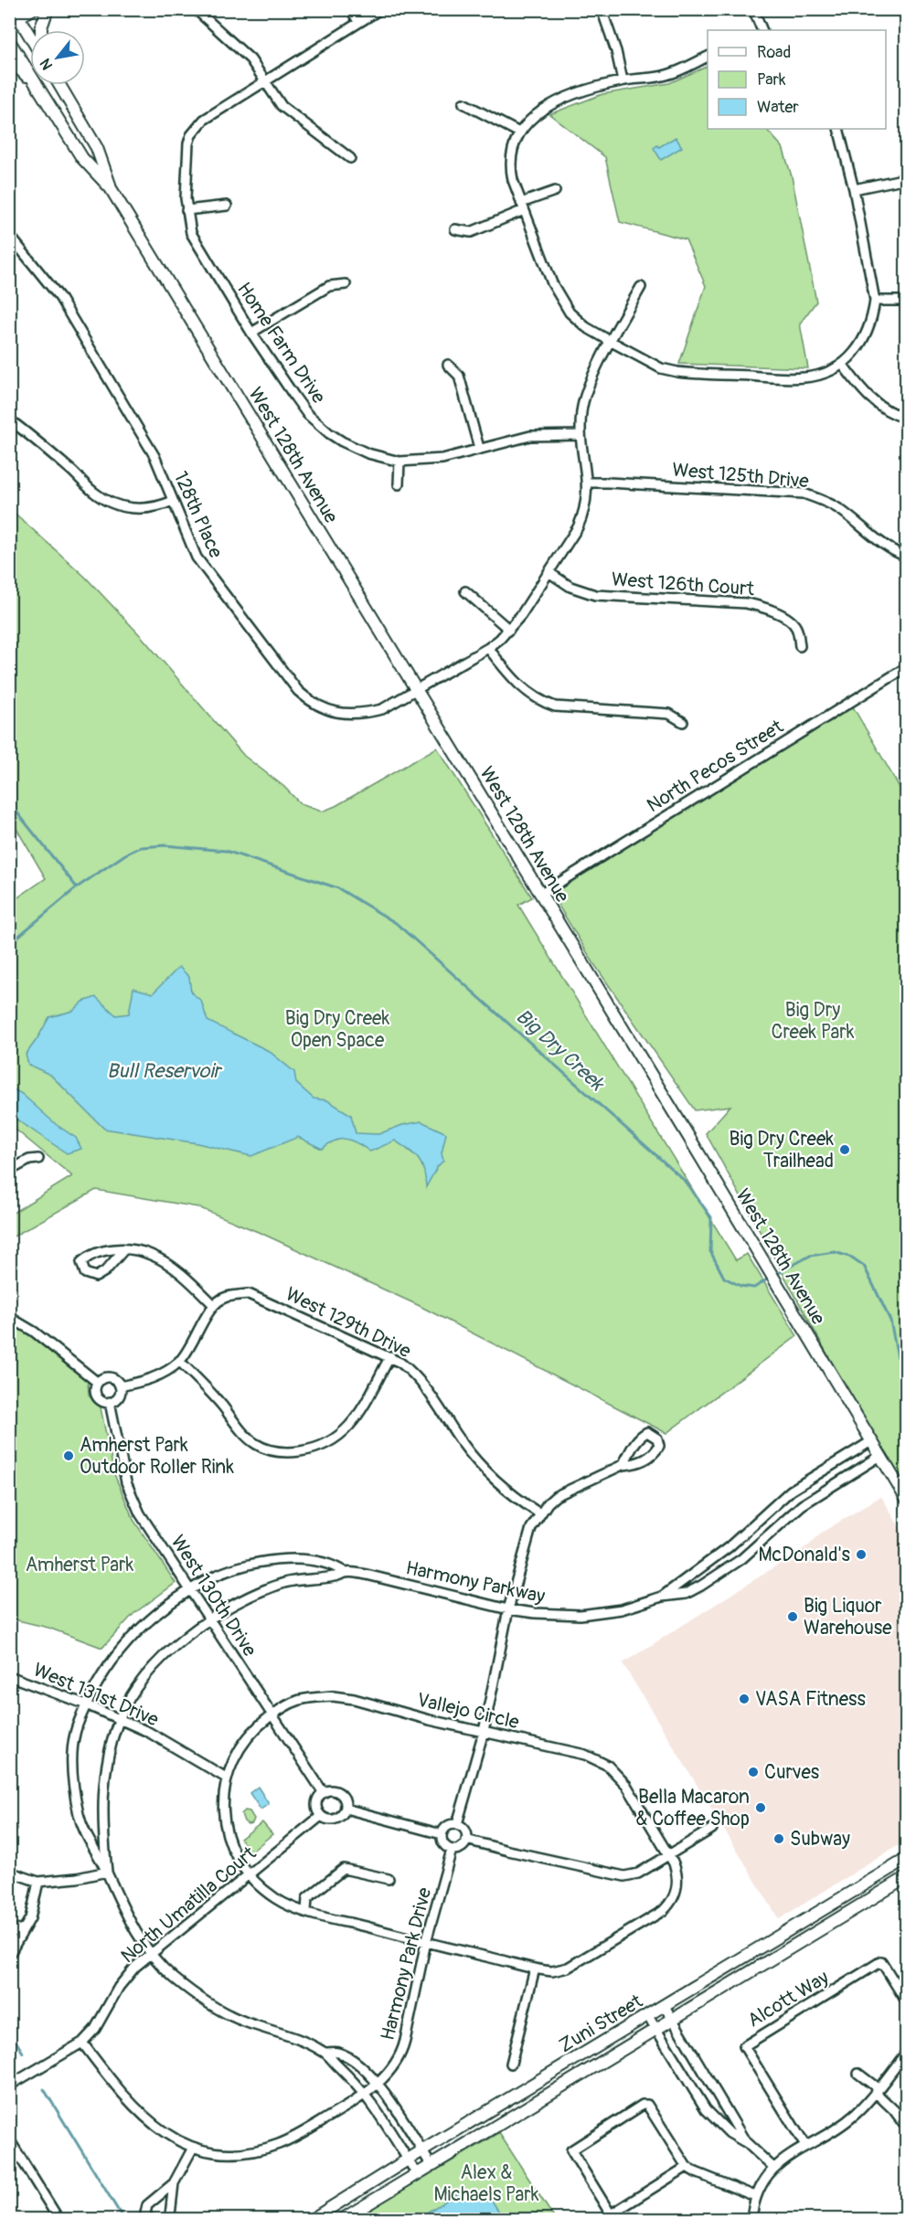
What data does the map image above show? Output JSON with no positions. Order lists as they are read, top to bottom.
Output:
{
  "streets": {
    "main road": ["West 128th Avenue", "Zuni Street"],
    "street": [
      "Home Farm Drive",
      "West 125th Drive",
      "128th Place",
      "West 126th Court",
      "North Pecos Street",
      "West 129th Drive",
      "Harmony Parkway",
      "West 130th Drive",
      "West 131st Drive",
      "Vallejo Circle",
      "North Umatilla Court",
      "Harmony Park Drive",
      "Alcott Way"
    ]
  },
  "crossings": [
    ["Home Farm Drive", "128th Place"],
    ["West 128th Avenue", "128th Place"],
    ["West 128th Avenue", "North Pecos Street"],
    ["West 128th Avenue", "Harmony Parkway"],
    ["West 125th Drive", "128th Place"],
    ["128th Place", "West 126th Court"],
    ["Harmony Parkway", "West 130th Drive"],
    ["Harmony Parkway", "West 131st Drive"],
    ["Harmony Parkway", "North Umatilla Court"],
    ["Harmony Parkway", "Harmony Park Drive"],
    ["Harmony Parkway", "Zuni Street"],
    ["West 130th Drive", "Vallejo Circle"],
    ["West 130th Drive", "North Umatilla Court"],
    ["West 131st Drive", "Vallejo Circle"],
    ["Vallejo Circle", "North Umatilla Court"],
    ["Vallejo Circle", "Harmony Park Drive"],
    ["North Umatilla Court", "Harmony Park Drive"]
  ],
  "water": ["Big Dry Creek", "Bull Reservoir"],
  "parks": [
    "Big Dry Creek Park",
    "Big Dry Creek Open Space",
    "Amherst Park",
    "Alex & Michaels Park"
  ],
  "places": [
    "Big Dry Creek Trailhead",
    "Amherst Park Outdoor Roller Rink",
    "McDonald's",
    "Big Liquor Warehouse",
    "VASA Fitness",
    "Curves",
    "Bella Macaron & Coffee Shop",
    "Subway"
  ],
  "legend": ["Road", "Park", "Water"],
  "north": "bottom left"
}
